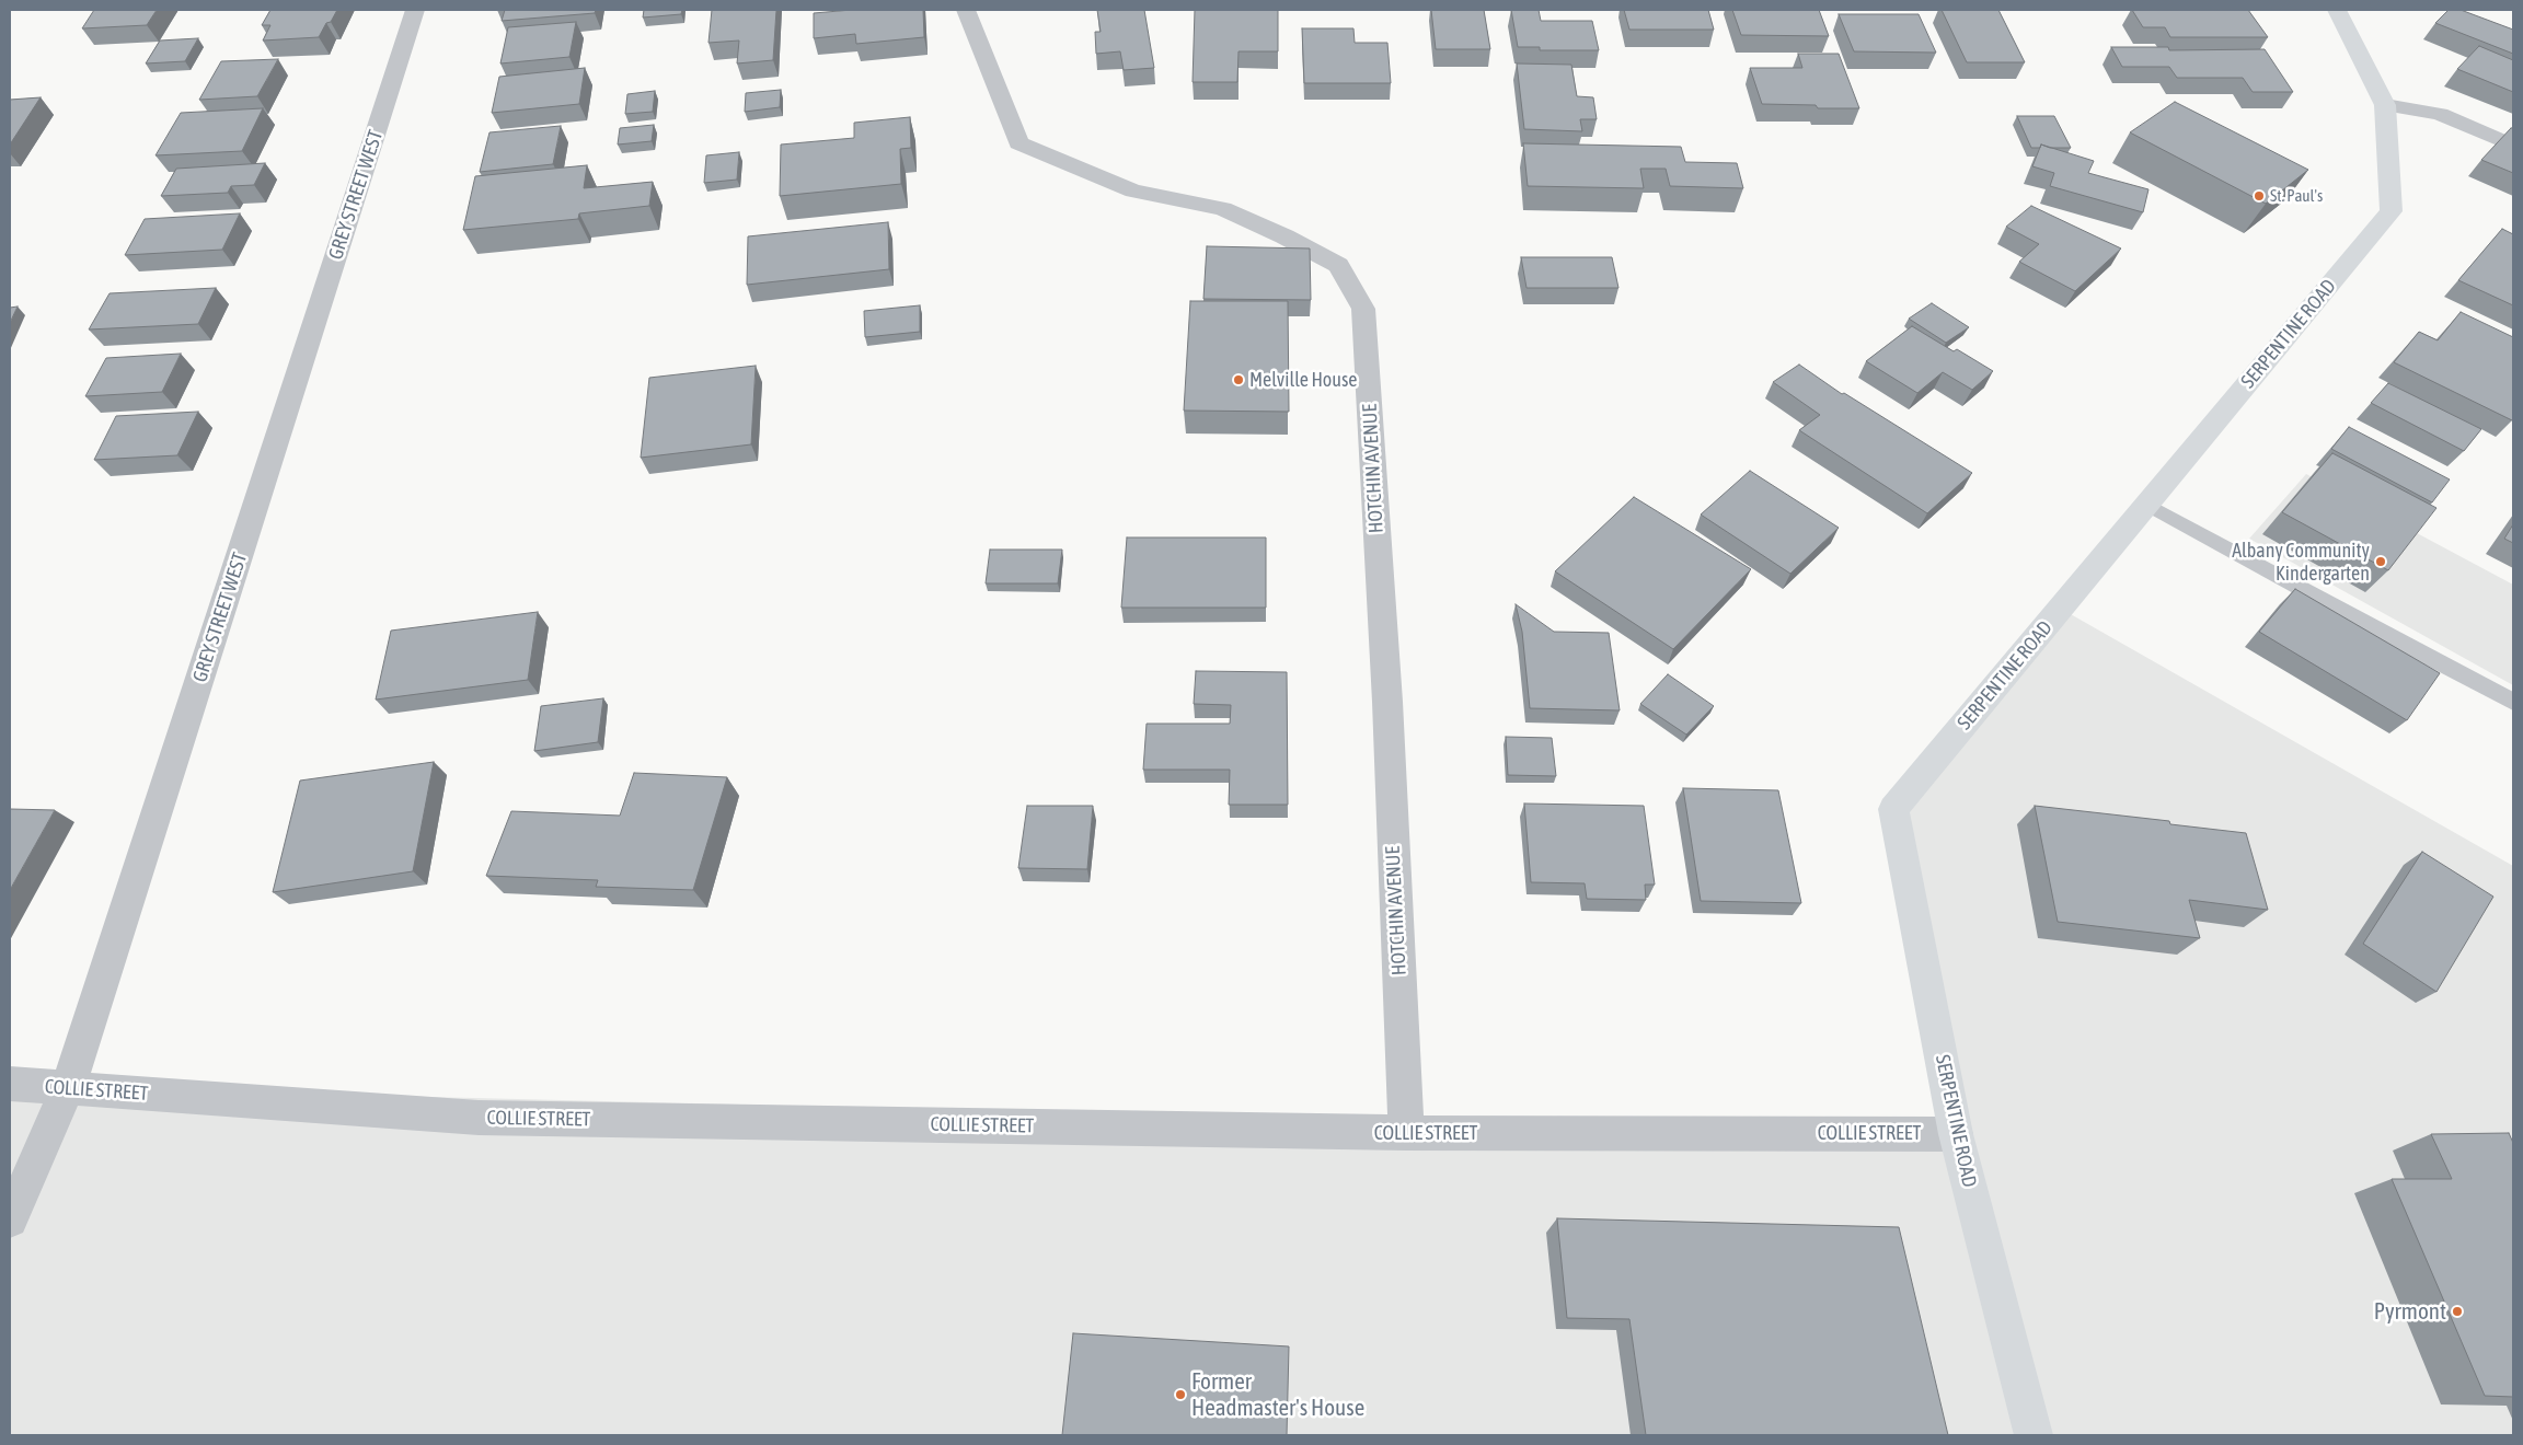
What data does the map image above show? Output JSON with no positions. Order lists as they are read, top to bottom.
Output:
{
  "streets": {
    "street": [
      "GREY STREET WEST",
      "SERPENTINE ROAD",
      "HOTCHIN AVENUE",
      "COLLIE STREET"
    ]
  },
  "crossings": [
    ["GREY STREET WEST", "COLLIE STREET"],
    ["SERPENTINE ROAD", "COLLIE STREET"],
    ["HOTCHIN AVENUE", "COLLIE STREET"]
  ],
  "places": [
    "St. Paul's",
    "Melville House",
    "Albany Community Kindergarten",
    "Pyrmont",
    "Former Headmaster's House"
  ]
}
